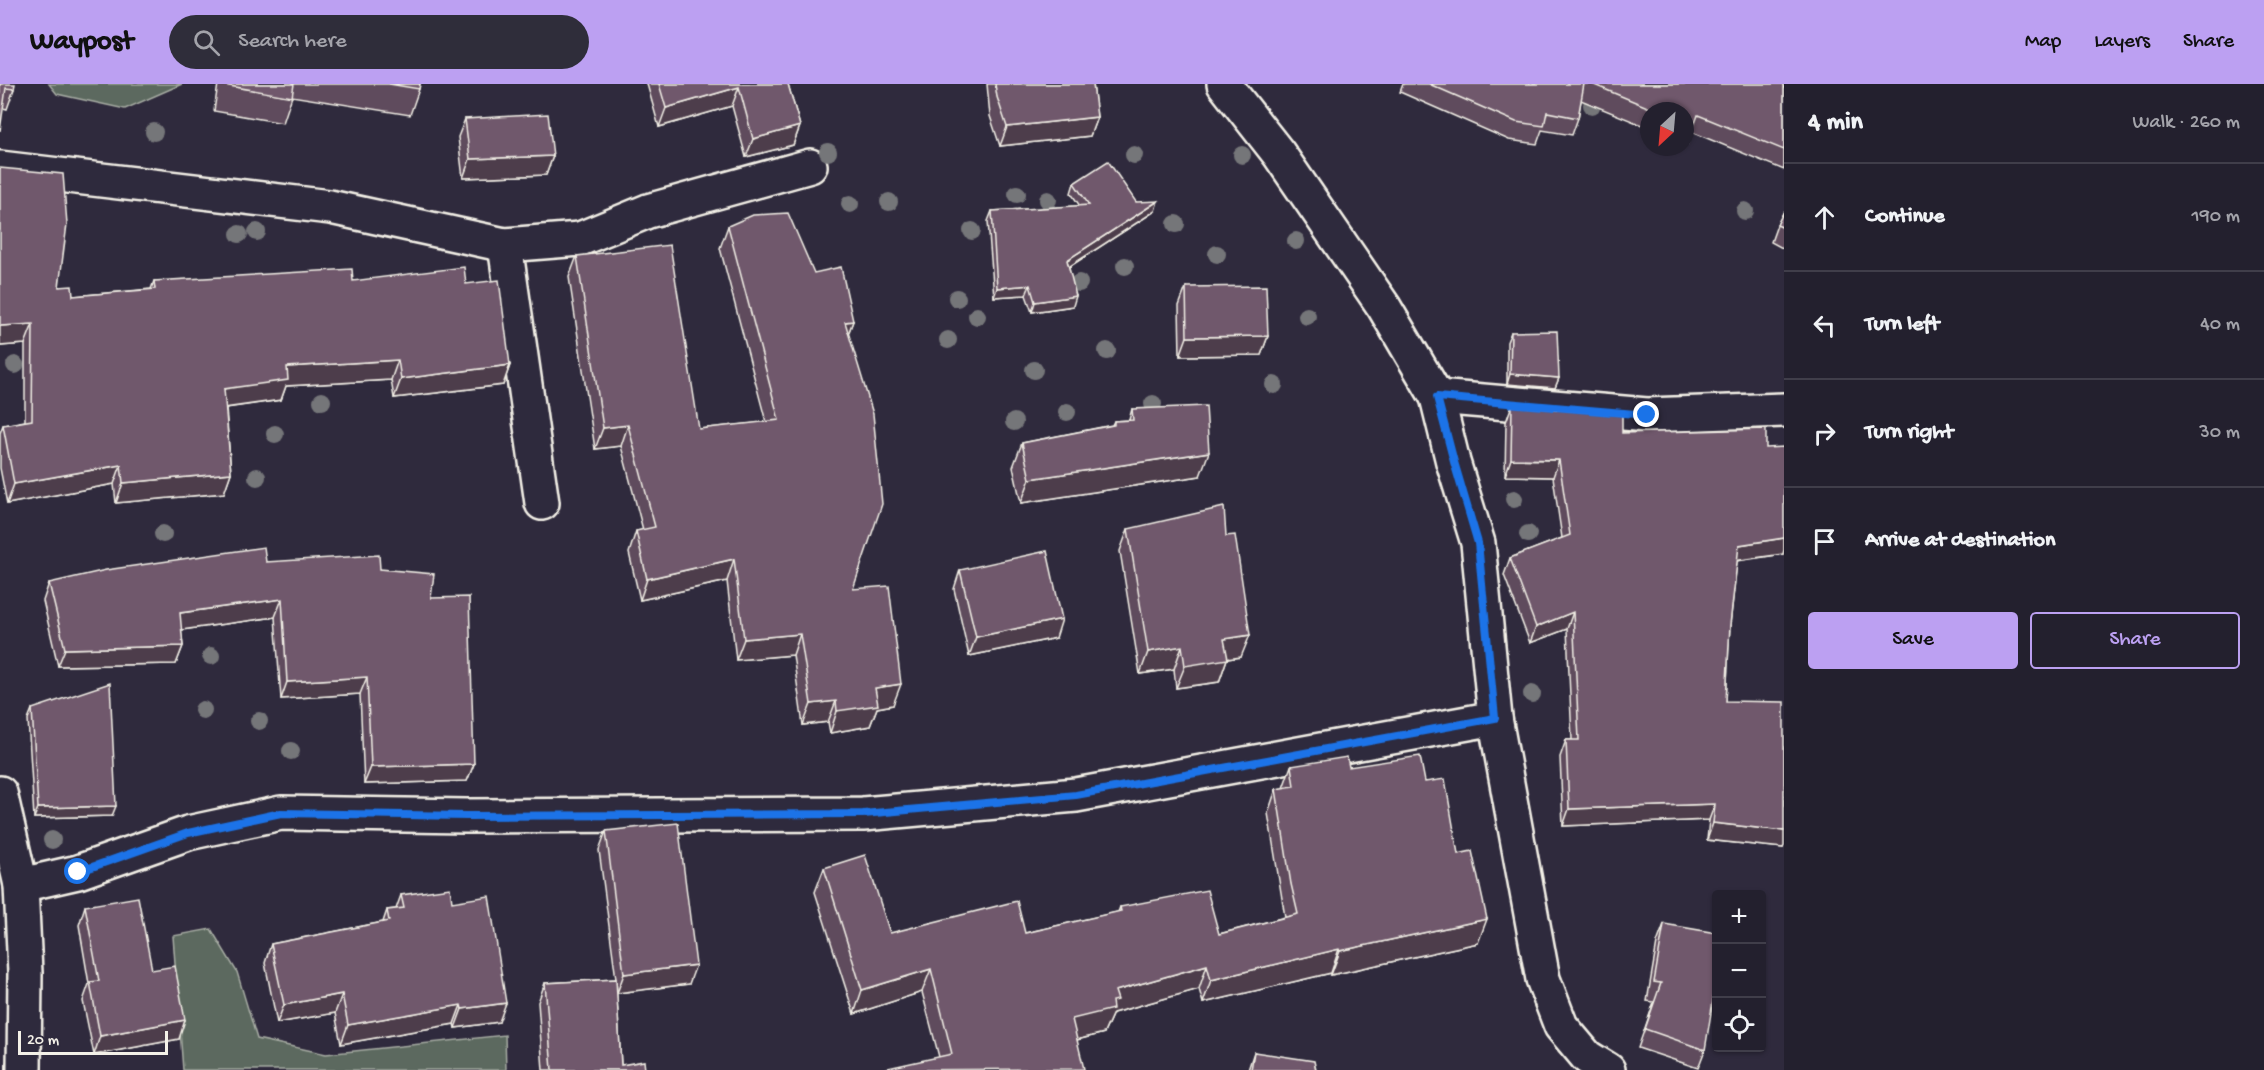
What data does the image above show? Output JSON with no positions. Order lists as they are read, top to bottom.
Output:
{
  "scale_bar": "20 m",
  "north": "bottom left",
  "page": {
    "header": "Waypost",
    "search": "Search here",
    "nav": ["Map", "Layers", "Share"],
    "heading": ["4 min", "Walk · 260 m"],
    "list": [
      ["Continue", "190 m"],
      ["Turn left", "40 m"],
      ["Turn right", "30 m"],
      "Arrive at destination"
    ],
    "buttons": ["Save", "Share"],
    "map_buttons": ["+", "−"],
    "scale": "20 m"
  }
}
